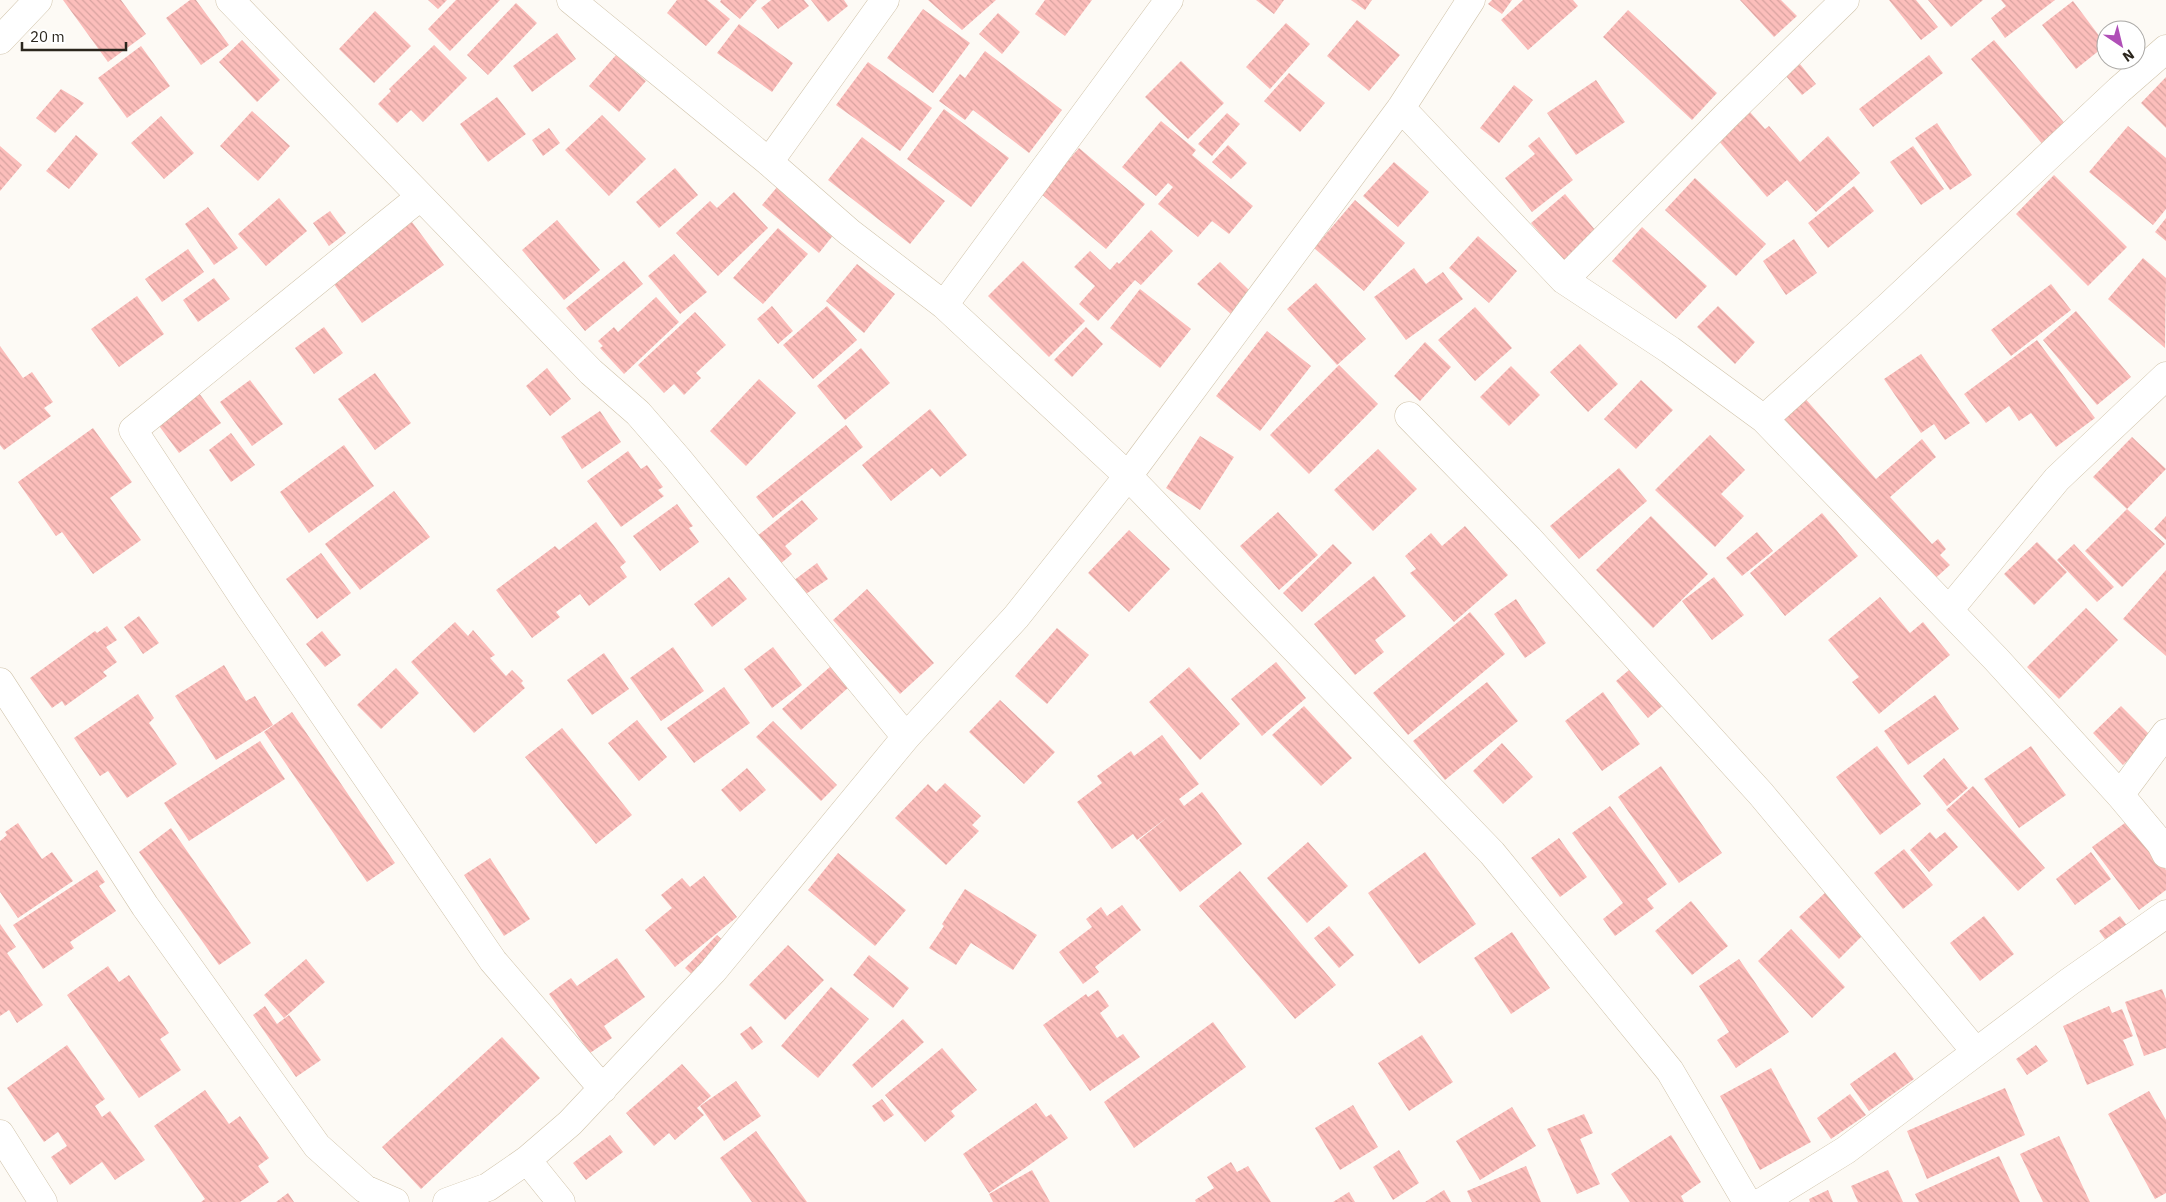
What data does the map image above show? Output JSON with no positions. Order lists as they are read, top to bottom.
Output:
{
  "scale_bar": "20 m",
  "north": "bottom right"
}
